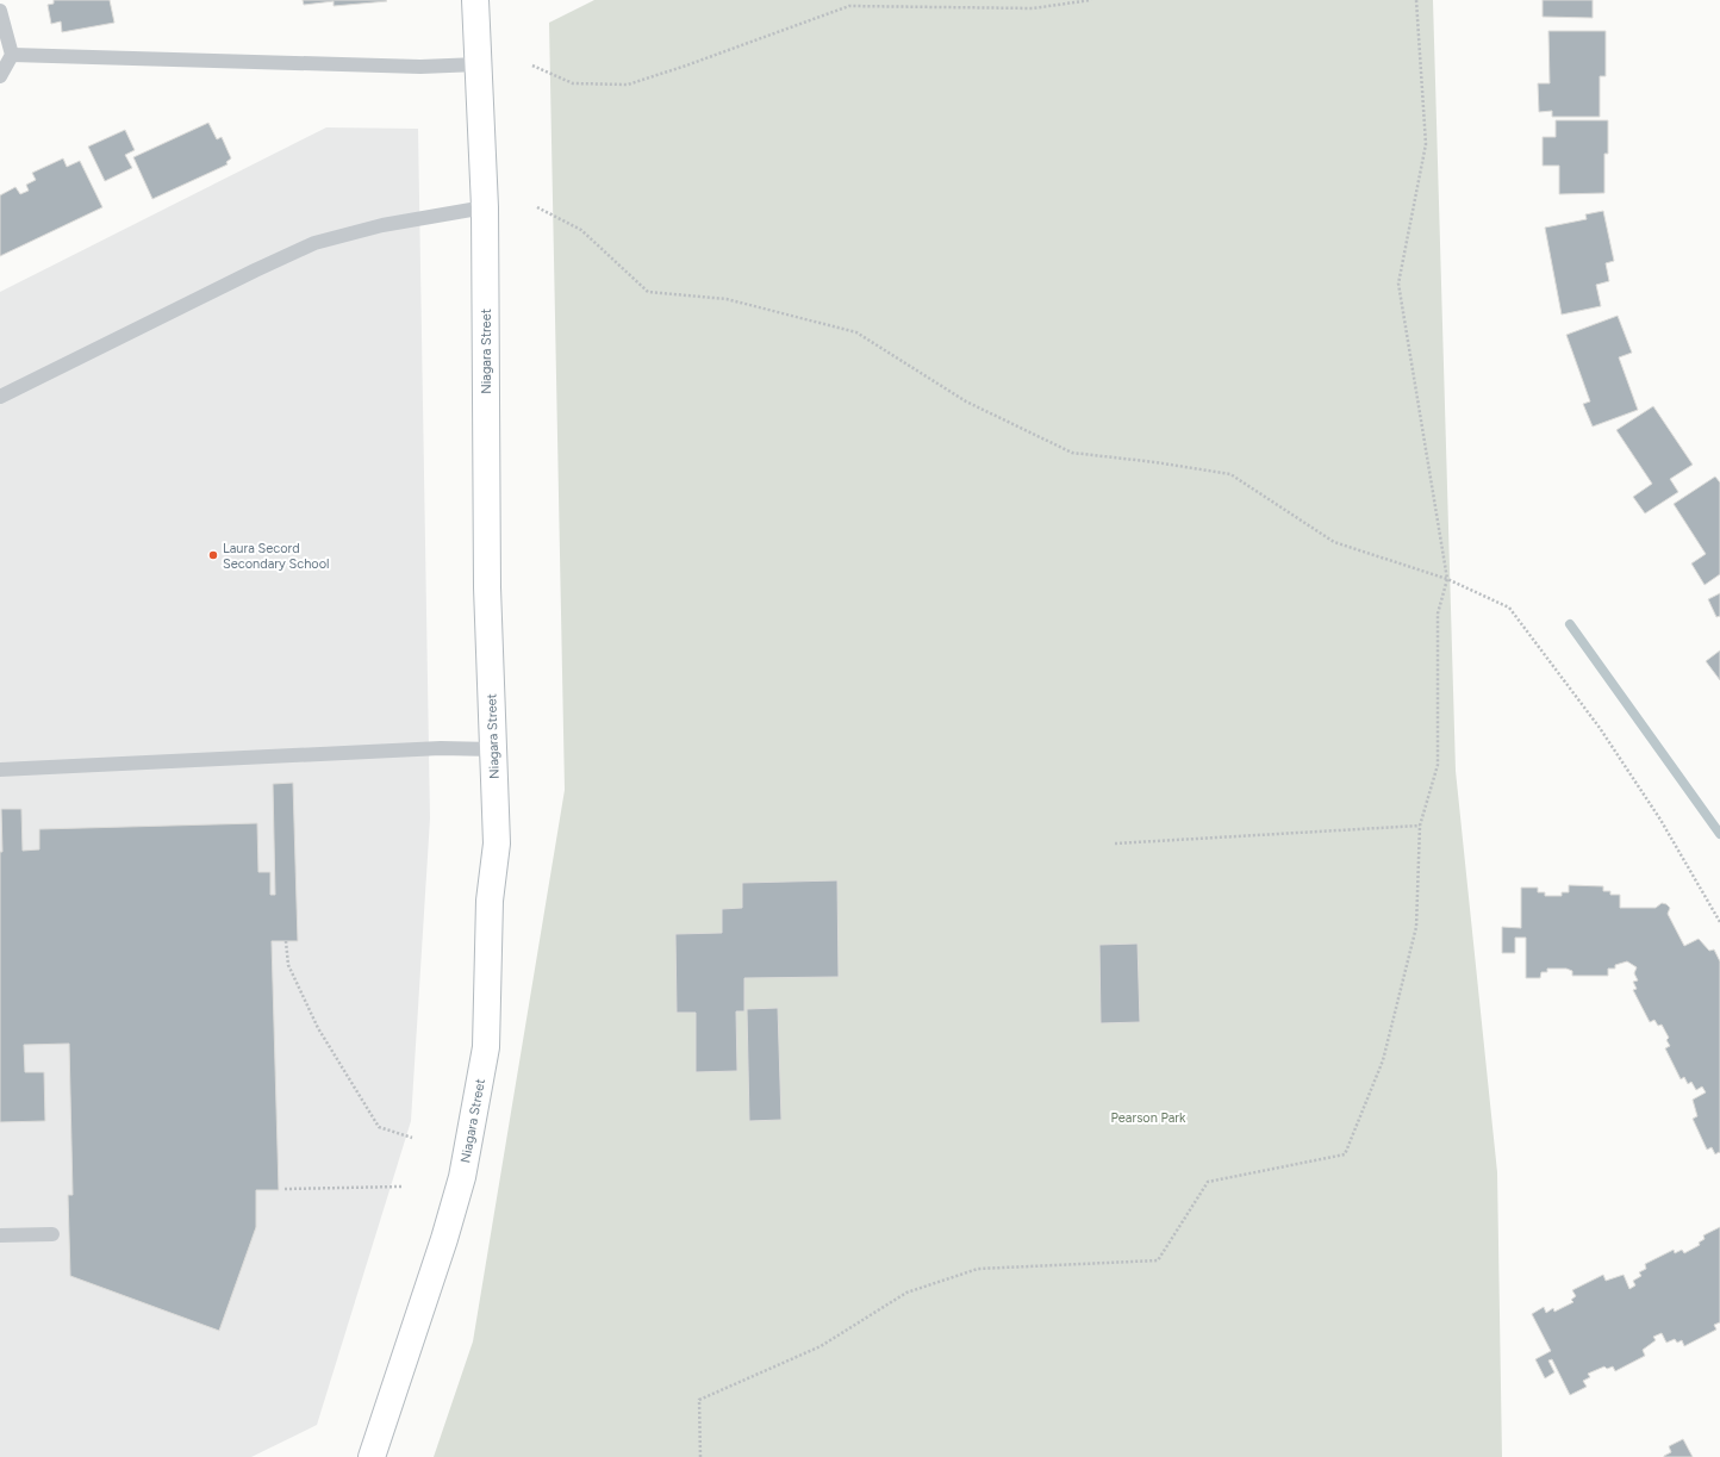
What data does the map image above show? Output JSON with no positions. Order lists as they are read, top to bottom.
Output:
{
  "streets": {
    "main road": ["Niagara Street"]
  },
  "parks": ["Pearson Park"],
  "places": ["Laura Secord Secondary School"]
}
